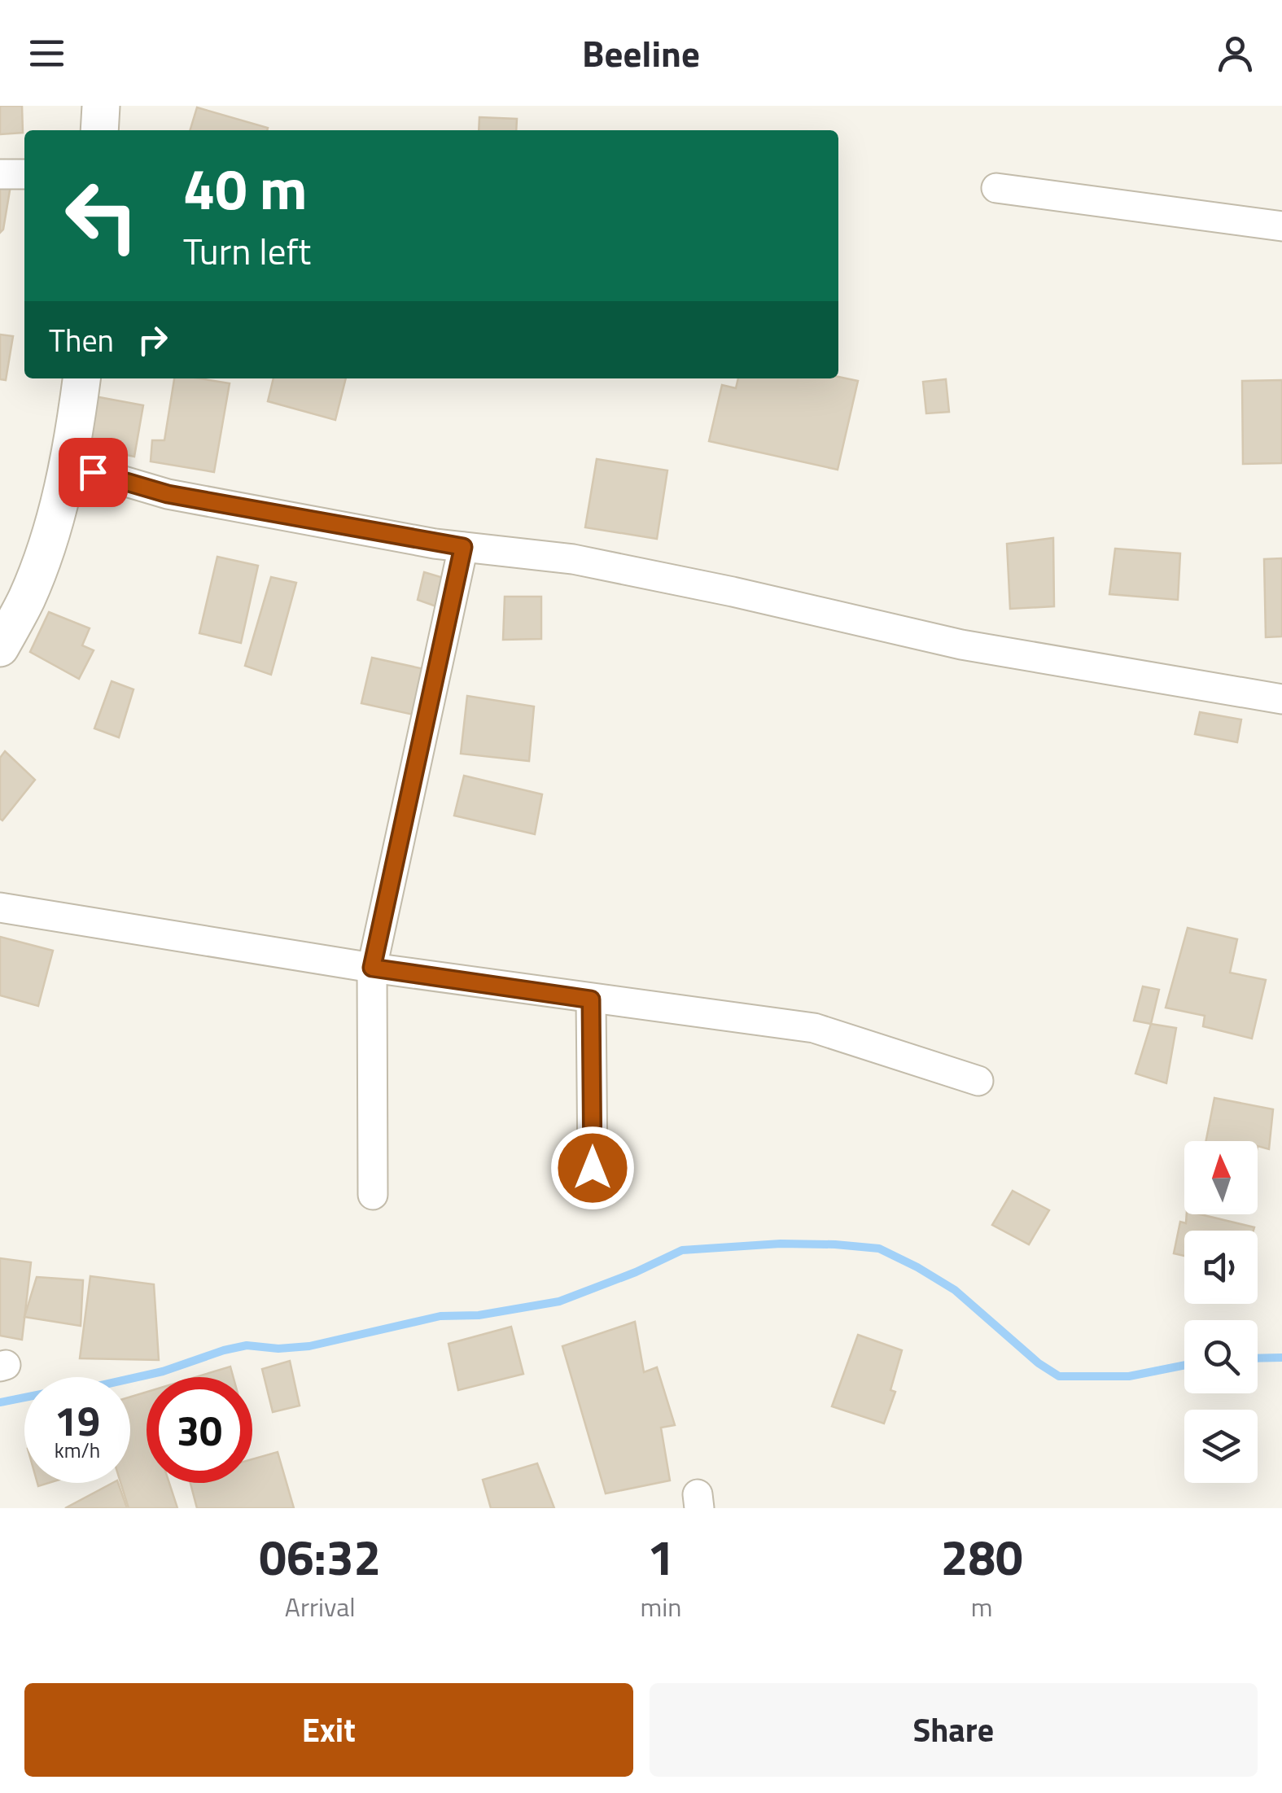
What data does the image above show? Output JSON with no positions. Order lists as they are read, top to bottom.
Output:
{
  "north": "top",
  "page": {
    "header": "Beeline",
    "turn": ["40 m", "Turn left"],
    "then": "Then",
    "speed": "19 km/h",
    "limit": "30",
    "eta": [
      "06:32",
      "Arrival",
      "1",
      "min",
      "280",
      "m"
    ],
    "buttons": ["Exit", "Share"]
  }
}
